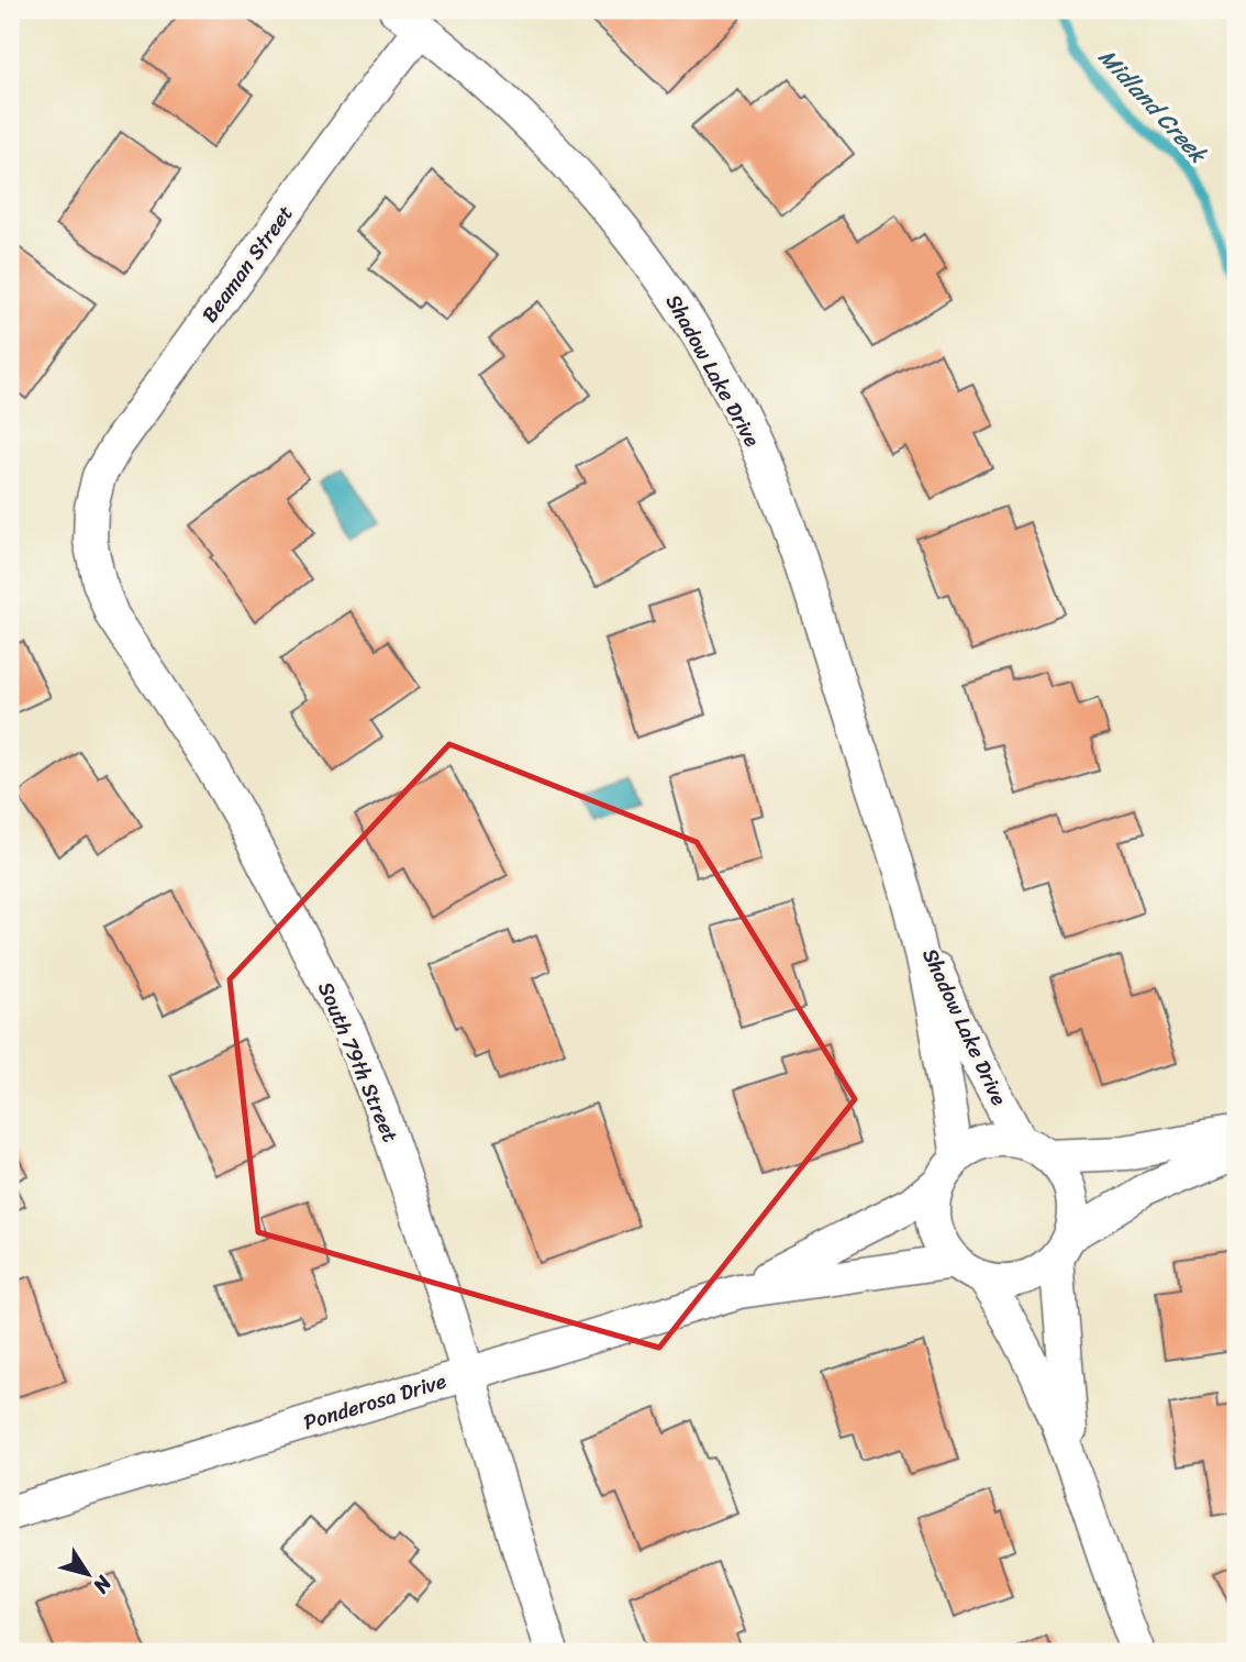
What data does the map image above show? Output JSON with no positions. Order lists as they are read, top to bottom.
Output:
{
  "streets": {
    "street": [
      "Beaman Street",
      "Shadow Lake Drive",
      "South 79th Street",
      "Ponderosa Drive"
    ]
  },
  "crossings": [
    ["Beaman Street", "Shadow Lake Drive"],
    ["Beaman Street", "South 79th Street"],
    ["Shadow Lake Drive", "Ponderosa Drive"],
    ["South 79th Street", "Ponderosa Drive"]
  ],
  "water": ["Midland Creek"],
  "north": "bottom right"
}
